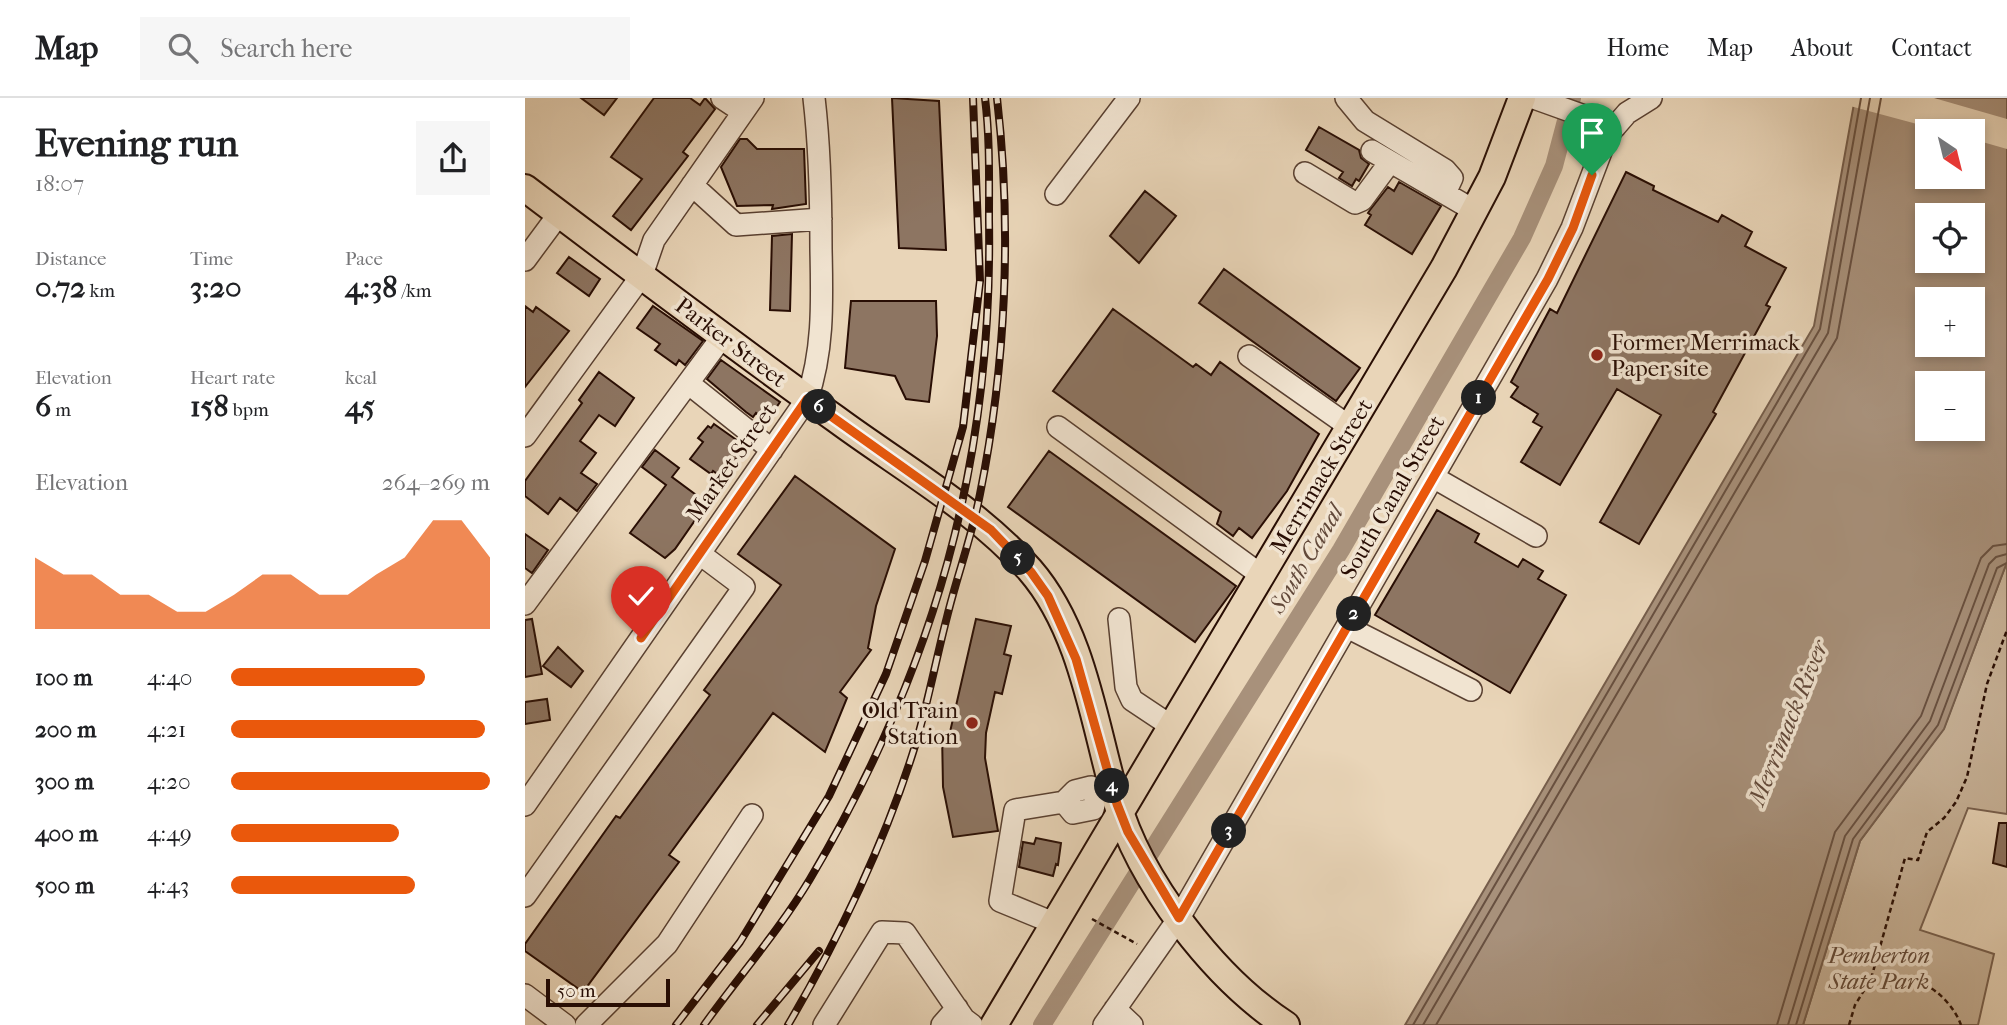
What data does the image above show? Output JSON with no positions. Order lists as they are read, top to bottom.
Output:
{
  "streets": {
    "main road": ["Parker Street", "Merrimack Street"],
    "street": ["Market Street", "South Canal Street"]
  },
  "crossings": [
    ["Parker Street", "Market Street"],
    ["Parker Street", "Merrimack Street"],
    ["Parker Street", "South Canal Street"]
  ],
  "water": ["South Canal", "Merrimack River"],
  "parks": ["Pemberton State Park"],
  "places": ["Former Merrimack Paper site", "Old Train Station"],
  "scale_bar": "50 m",
  "north": "bottom right",
  "page": {
    "header": "Map",
    "search": "Search here",
    "nav": [
      "Home",
      "Map",
      "About",
      "Contact"
    ],
    "heading": ["Evening run", "18:07"],
    "map_buttons": ["+", "−"],
    "stats": [
      ["Distance", "0.72 km"],
      ["Time", "3:20"],
      ["Pace", "4:38 /km"],
      ["Elevation", "6 m"],
      ["Heart rate", "158 bpm"],
      ["kcal", "45"]
    ],
    "pins": [
      "1",
      "6",
      "5",
      "2",
      "4",
      "3"
    ],
    "chart": ["Elevation", "264–269 m"],
    "list": [
      {
        "name": "100 m",
        "note": "4:40"
      },
      {
        "name": "200 m",
        "note": "4:21"
      },
      {
        "name": "300 m",
        "note": "4:20"
      },
      {
        "name": "400 m",
        "note": "4:49"
      },
      {
        "name": "500 m",
        "note": "4:43"
      }
    ],
    "scale": "50 m"
  }
}
